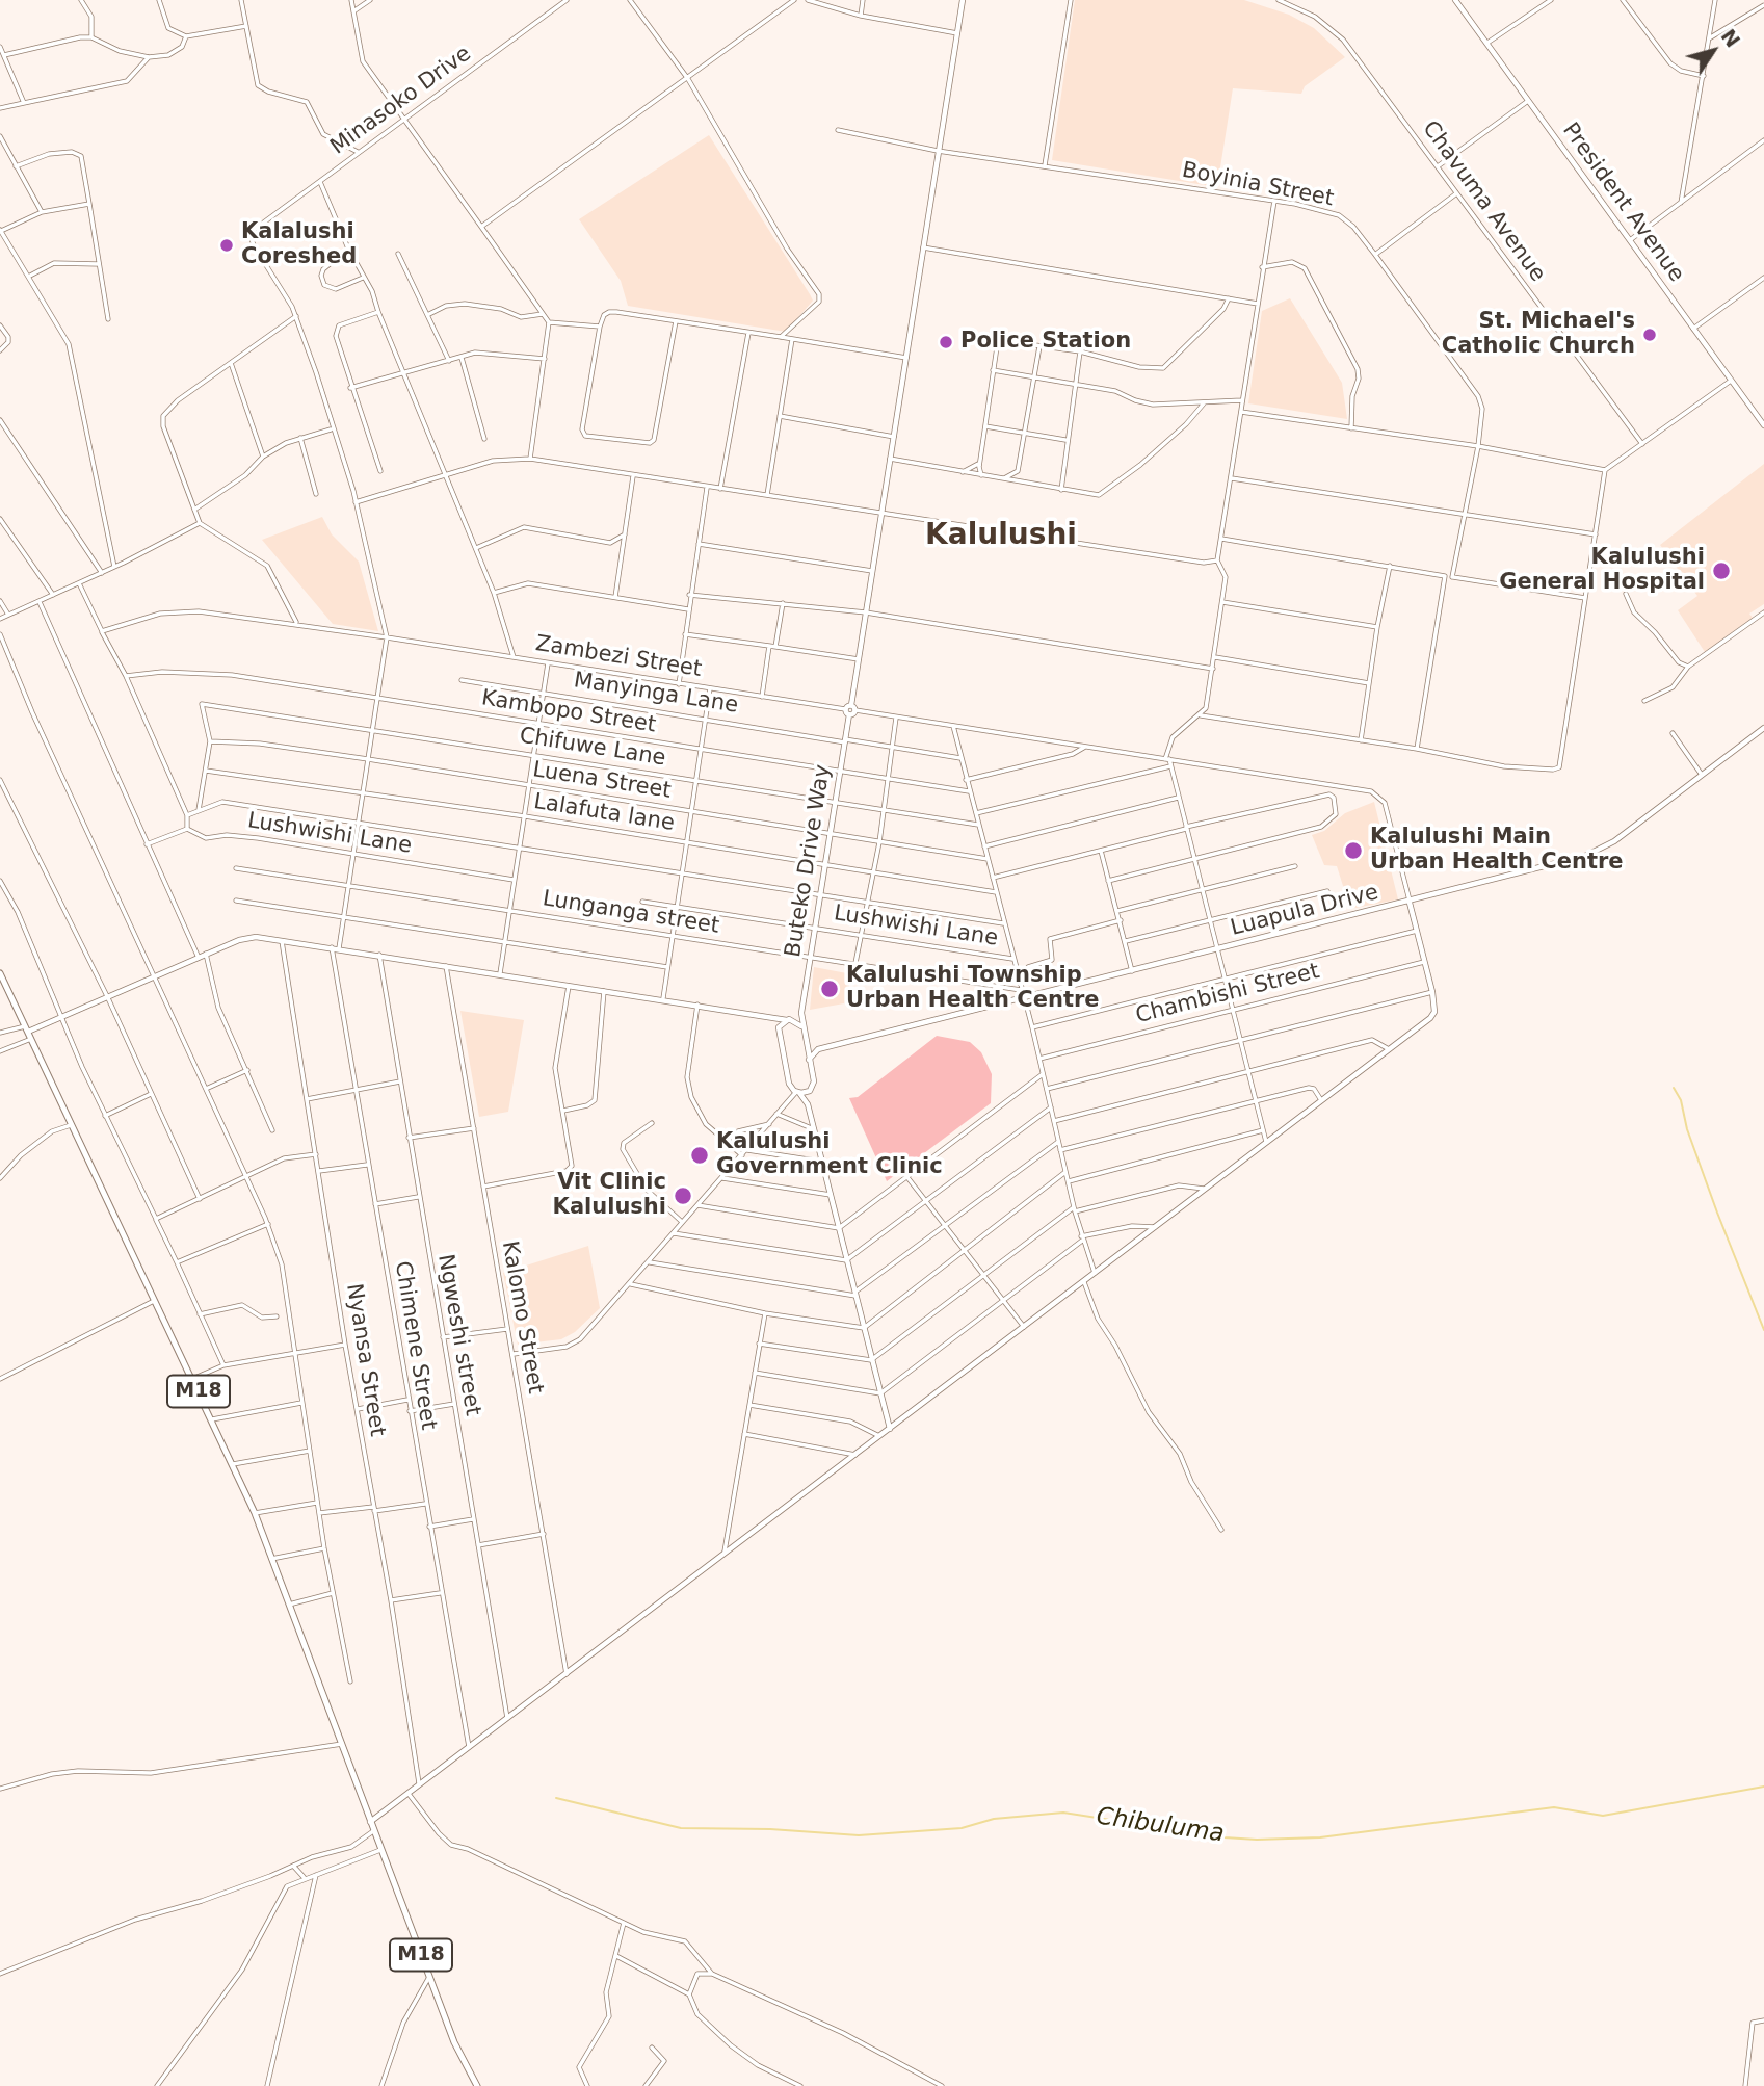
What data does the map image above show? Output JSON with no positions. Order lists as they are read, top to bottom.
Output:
{
  "streets": {
    "main road": ["M18"],
    "street": [
      "Minasoko Drive",
      "Boyinia Street",
      "Chavuma Avenue",
      "President Avenue",
      "Zambezi Street",
      "Manyinga Lane",
      "Kambopo Street",
      "Chifuwe Lane",
      "Luena Street",
      "Lalafuta lane",
      "Lushwishi Lane",
      "Buteko Drive Way",
      "Luapula Drive",
      "Lunganga street",
      "Chambishi Street",
      "Kalomo Street",
      "Ngweshi street",
      "Chimene Street",
      "Nyansa Street"
    ]
  },
  "crossings": [
    ["Zambezi Street", "Buteko Drive Way"],
    ["Manyinga Lane", "Buteko Drive Way"],
    ["Kambopo Street", "Buteko Drive Way"],
    ["Chifuwe Lane", "Luena Street"],
    ["Chifuwe Lane", "Buteko Drive Way"],
    ["Luena Street", "Buteko Drive Way"],
    ["Lalafuta lane", "Buteko Drive Way"],
    ["Lushwishi Lane", "Buteko Drive Way"],
    ["Buteko Drive Way", "Lunganga street"]
  ],
  "districts": ["Kalulushi"],
  "water": ["Chibuluma"],
  "places": [
    "Kalalushi Coreshed",
    "St. Michael's Catholic Church",
    "Police Station",
    "Kalulushi General Hospital",
    "Kalulushi Main Urban Health Centre",
    "Kalulushi Township Urban Health Centre",
    "Kalulushi Government Clinic",
    "Vit Clinic Kalulushi"
  ],
  "north": "top right"
}
